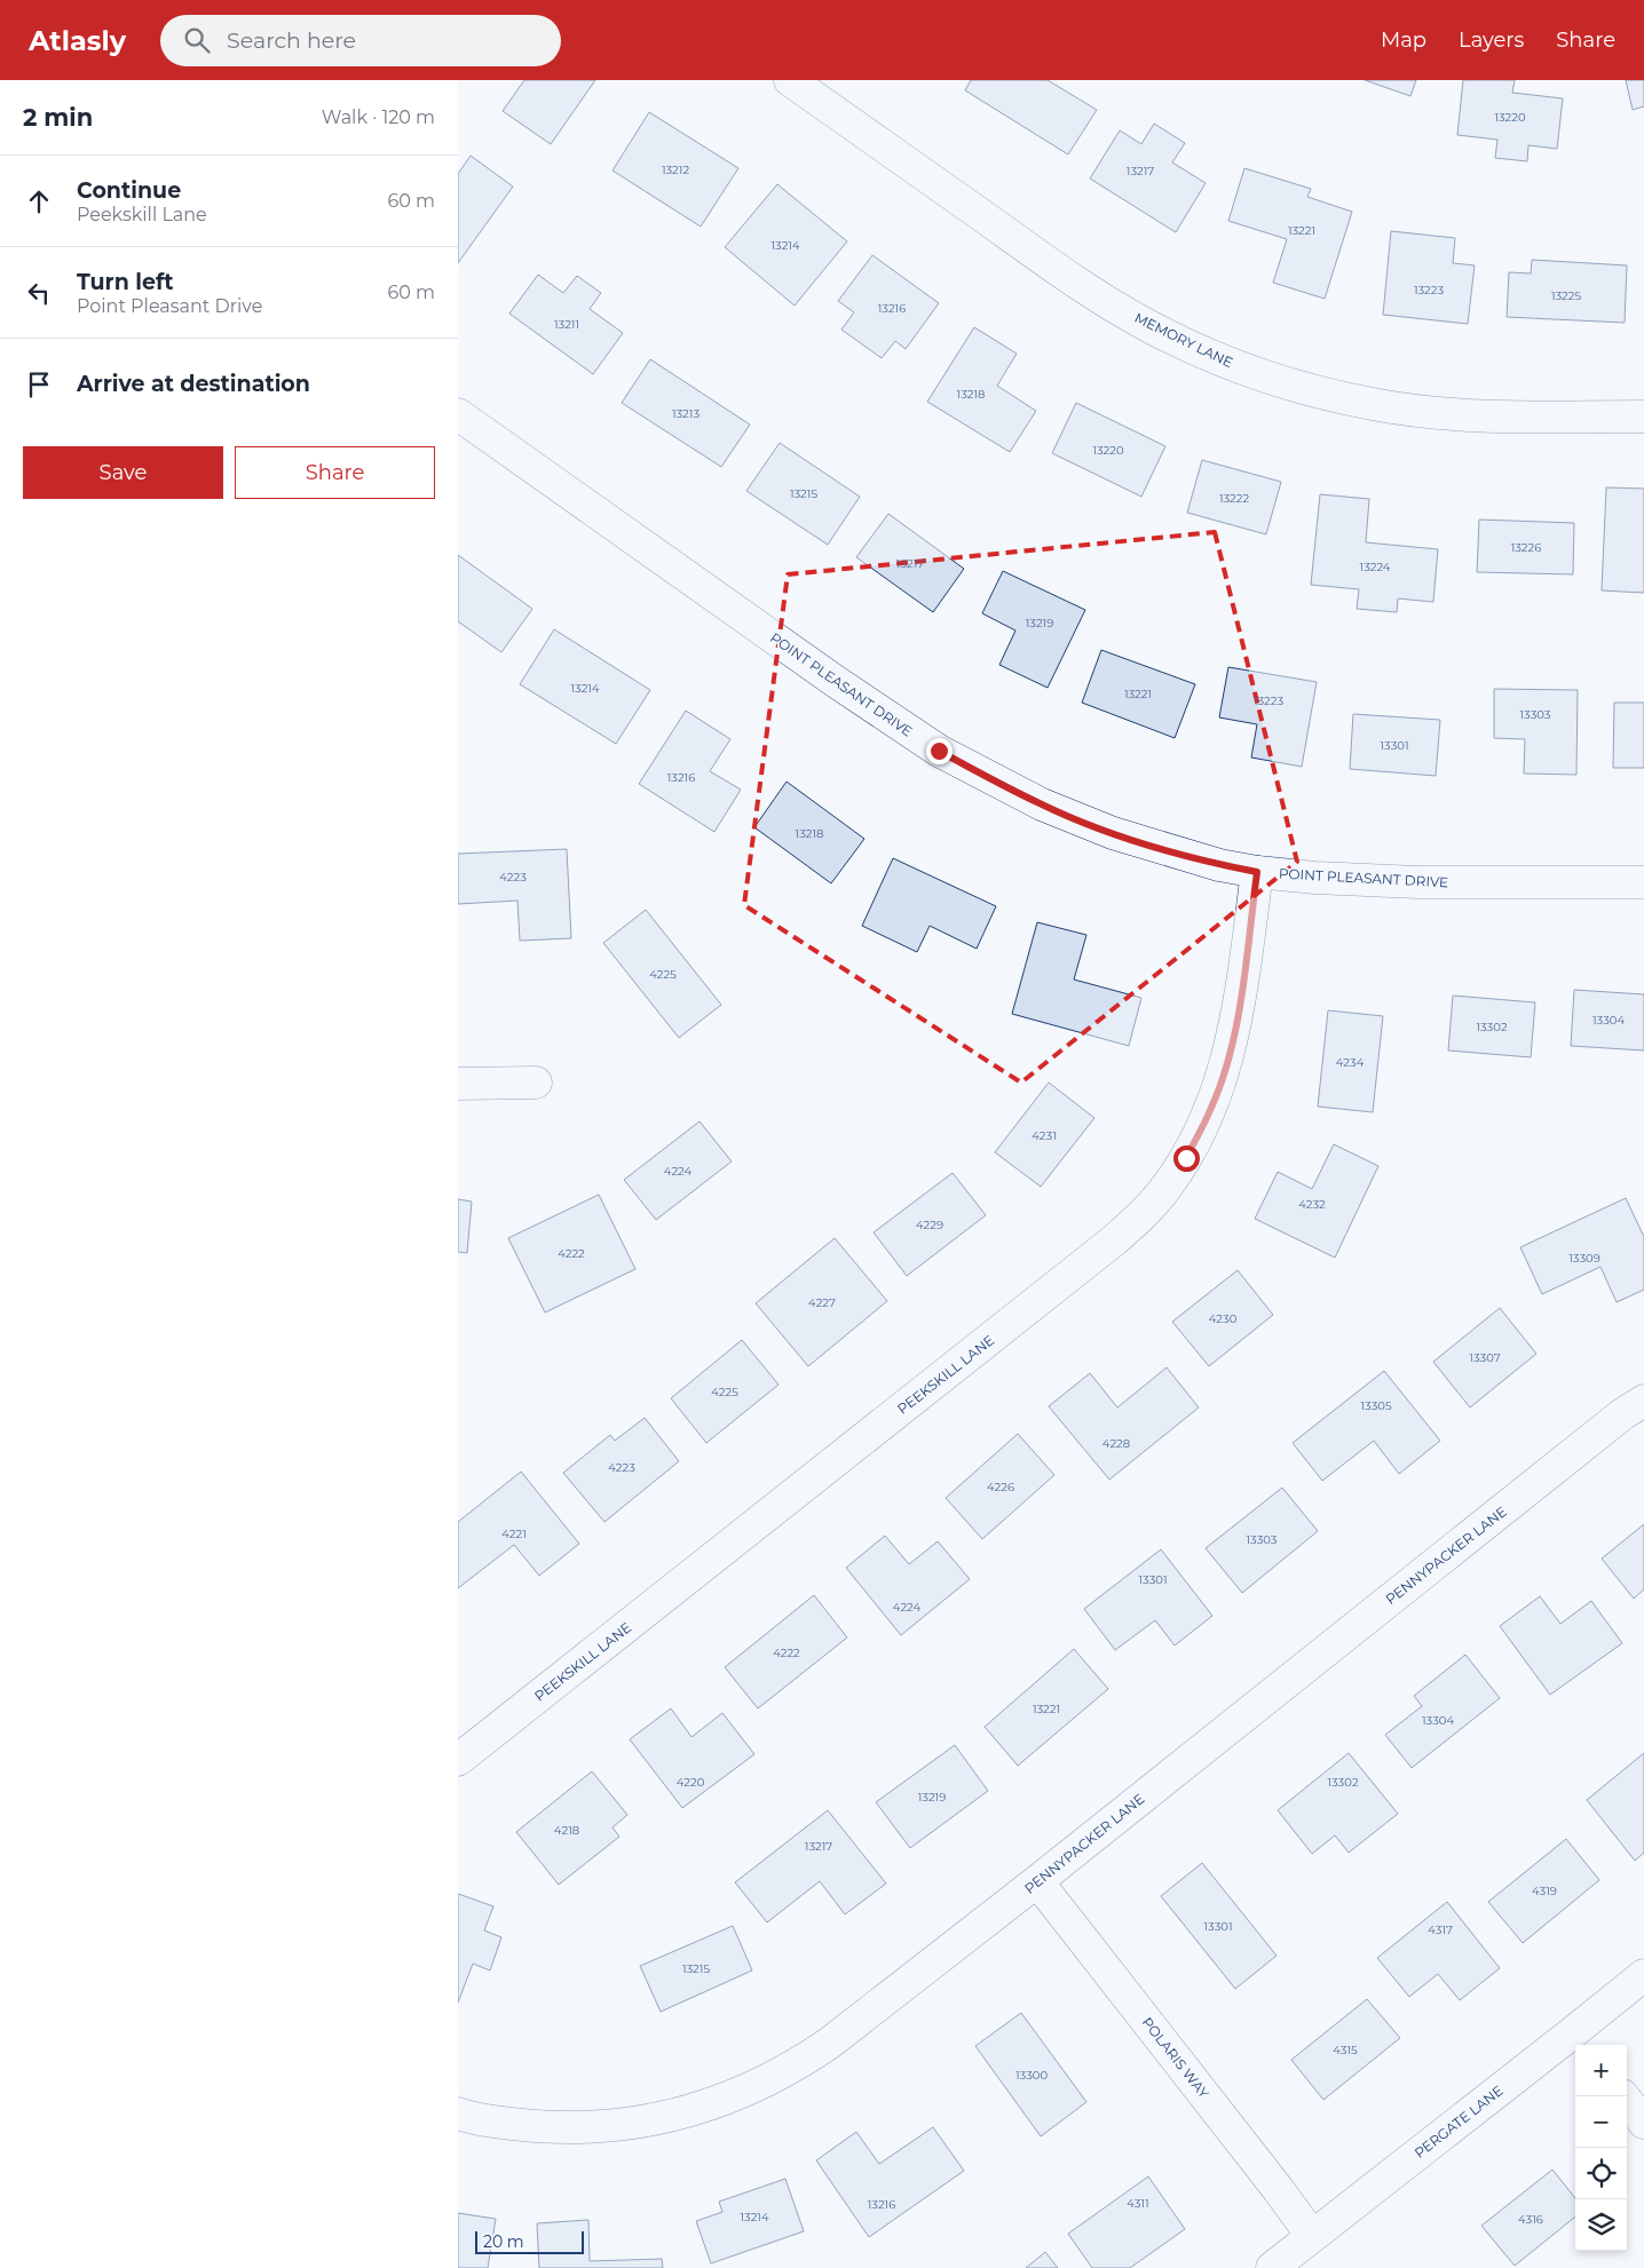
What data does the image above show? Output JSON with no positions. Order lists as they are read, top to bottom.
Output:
{
  "streets": {
    "street": [
      "MEMORY LANE",
      "POINT PLEASANT DRIVE",
      "PEEKSKILL LANE",
      "PENNYPACKER LANE",
      "POLARIS WAY",
      "PERGATE LANE"
    ]
  },
  "crossings": [
    ["POINT PLEASANT DRIVE", "PEEKSKILL LANE"],
    ["PENNYPACKER LANE", "POLARIS WAY"],
    ["POLARIS WAY", "PERGATE LANE"]
  ],
  "house_numbers": [
    "13220",
    "13212",
    "13217",
    "13221",
    "13214",
    "13223",
    "13225",
    "13216",
    "13211",
    "13218",
    "13213",
    "13220",
    "13215",
    "13222",
    "13226",
    "13217",
    "13224",
    "13219",
    "13214",
    "13221",
    "13223",
    "13303",
    "13301",
    "13216",
    "13218",
    "4223",
    "4225",
    "13304",
    "13302",
    "4234",
    "4231",
    "4224",
    "4232",
    "4229",
    "4222",
    "13309",
    "4227",
    "4230",
    "13307",
    "4225",
    "13305",
    "4228",
    "4223",
    "4226",
    "4221",
    "13303",
    "13301",
    "4224",
    "4222",
    "13221",
    "13304",
    "4220",
    "13302",
    "13219",
    "4218",
    "13217",
    "4319",
    "13301",
    "4317",
    "13215",
    "4315",
    "13300",
    "4311",
    "13216",
    "13214",
    "4316"
  ],
  "scale_bar": "20 m",
  "page": {
    "header": "Atlasly",
    "search": "Search here",
    "nav": ["Map", "Layers", "Share"],
    "heading": ["2 min", "Walk · 120 m"],
    "list": [
      ["Continue", "Peekskill Lane", "60 m"],
      ["Turn left", "Point Pleasant Drive", "60 m"],
      "Arrive at destination"
    ],
    "buttons": ["Save", "Share"],
    "map_buttons": ["+", "−"],
    "scale": "20 m"
  }
}
